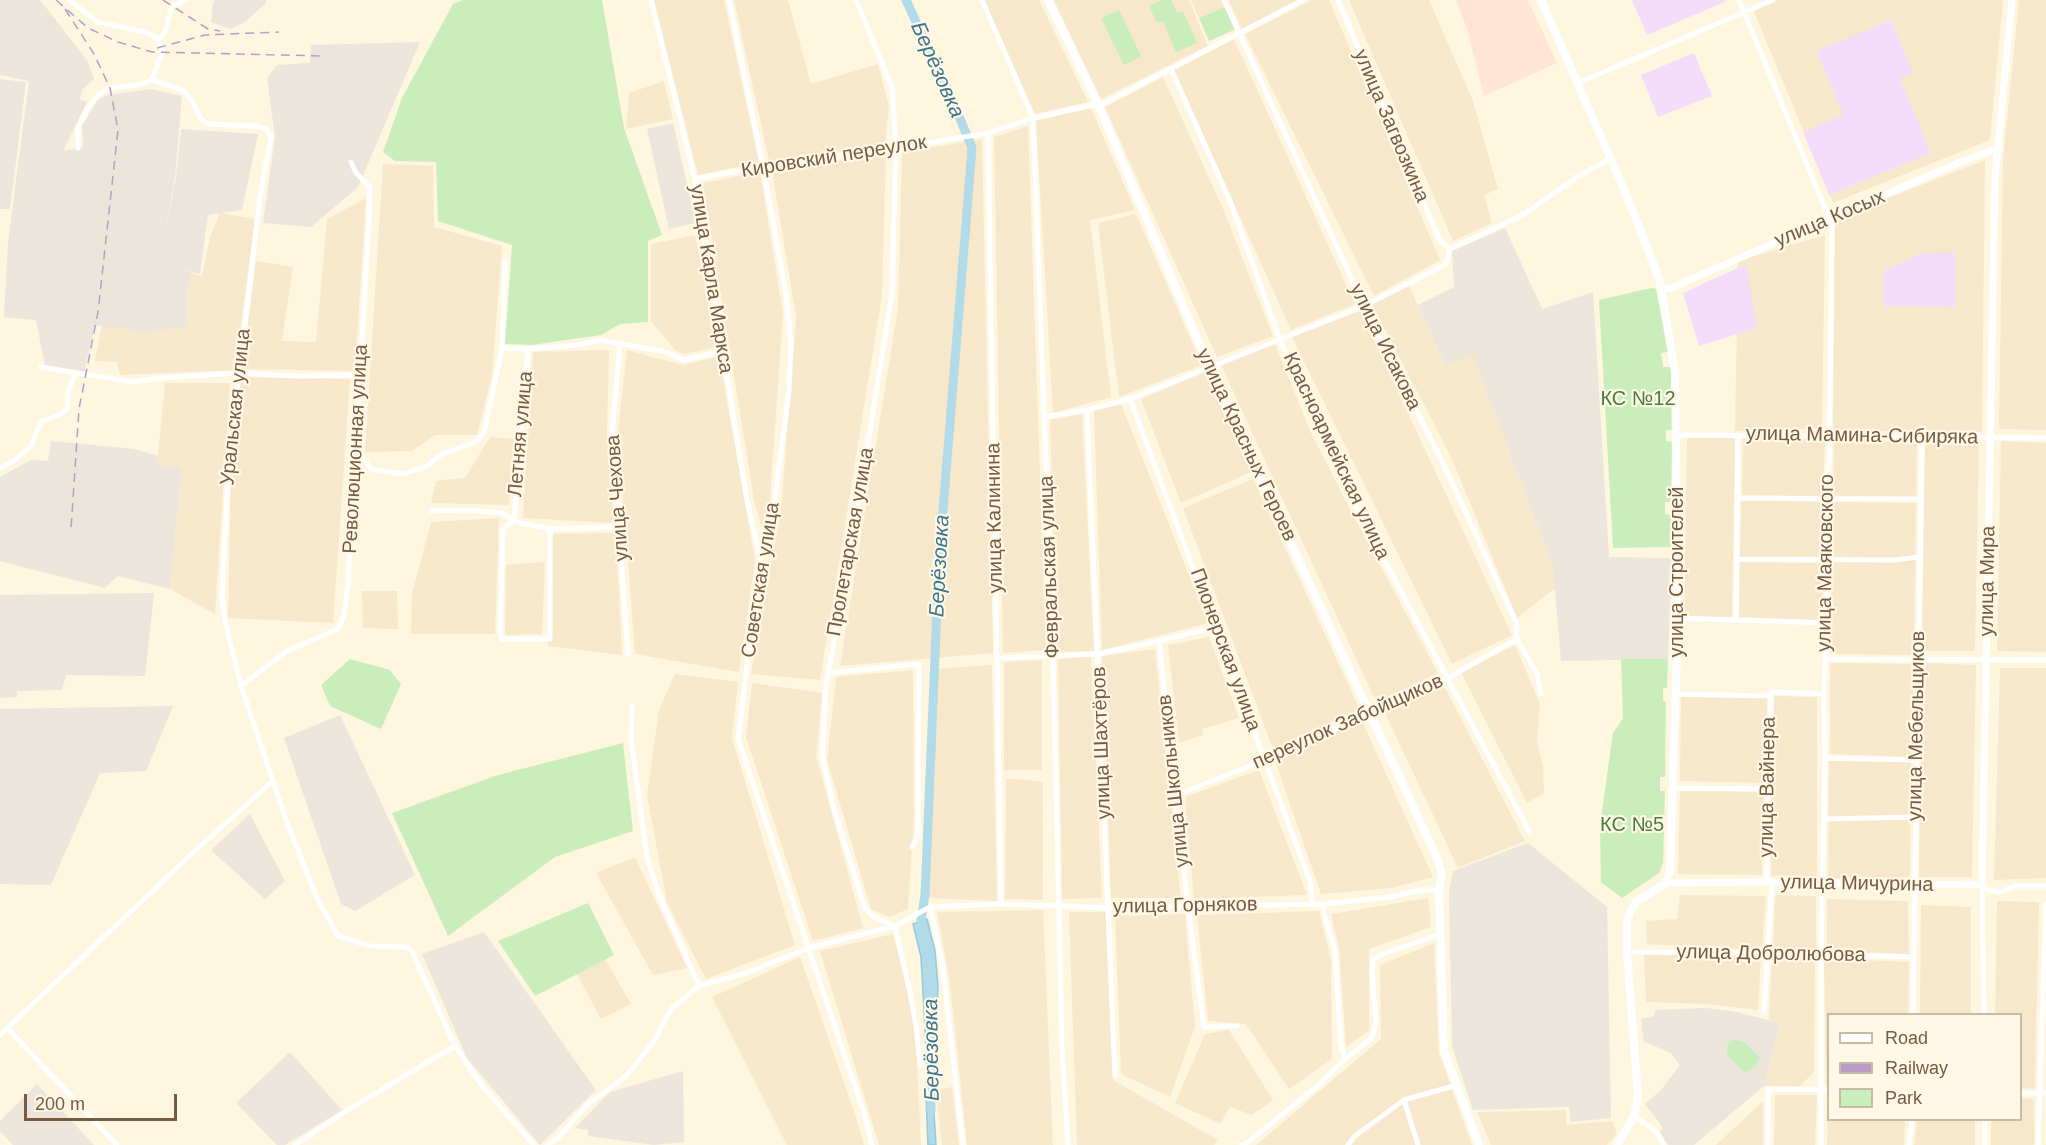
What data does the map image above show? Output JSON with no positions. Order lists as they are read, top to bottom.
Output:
{
  "streets": {
    "main road": ["улица Красных Героев", "улица Строителей"],
    "street": [
      "улица Загвозкина",
      "Кировский переулок",
      "улица Косых",
      "улица Карла Маркса",
      "улица Исакова",
      "Уральская улица",
      "Летняя улица",
      "улица Мамина-Сибиряка",
      "Революционная улица",
      "Красноармейская улица",
      "улица Чехова",
      "улица Калинина",
      "Пролетарская улица",
      "улица Маяковского",
      "Февральская улица",
      "Советская улица",
      "улица Мира",
      "Пионерская улица",
      "переулок Забойщиков",
      "улица Мебельщиков",
      "улица Шахтёров",
      "улица Школьников",
      "улица Вайнера",
      "улица Мичурина",
      "улица Горняков",
      "улица Добролюбова"
    ]
  },
  "crossings": [
    ["Кировский переулок", "улица Карла Маркса"],
    ["Кировский переулок", "улица Исакова"],
    ["Кировский переулок", "улица Красных Героев"],
    ["Кировский переулок", "Красноармейская улица"],
    ["Кировский переулок", "улица Калинина"],
    ["Кировский переулок", "Пролетарская улица"],
    ["Кировский переулок", "Февральская улица"],
    ["Кировский переулок", "Советская улица"],
    ["улица Косых", "улица Маяковского"],
    ["улица Косых", "улица Строителей"],
    ["улица Косых", "улица Мира"],
    ["улица Карла Маркса", "Советская улица"],
    ["улица Исакова", "переулок Забойщиков"],
    ["Уральская улица", "Революционная улица"],
    ["улица Мамина-Сибиряка", "улица Маяковского"],
    ["улица Мамина-Сибиряка", "улица Строителей"],
    ["улица Мамина-Сибиряка", "улица Мира"],
    ["улица Мамина-Сибиряка", "улица Мебельщиков"],
    ["улица Красных Героев", "переулок Забойщиков"],
    ["улица Красных Героев", "улица Горняков"],
    ["Красноармейская улица", "переулок Забойщиков"],
    ["улица Калинина", "улица Горняков"],
    ["улица Маяковского", "улица Мичурина"],
    ["улица Маяковского", "улица Добролюбова"],
    ["Февральская улица", "улица Горняков"],
    ["улица Строителей", "улица Мичурина"],
    ["улица Мира", "улица Мичурина"],
    ["Пионерская улица", "переулок Забойщиков"],
    ["Пионерская улица", "улица Горняков"],
    ["переулок Забойщиков", "улица Школьников"],
    ["улица Мебельщиков", "улица Мичурина"],
    ["улица Мебельщиков", "улица Добролюбова"],
    ["улица Шахтёров", "улица Горняков"],
    ["улица Школьников", "улица Горняков"],
    ["улица Вайнера", "улица Мичурина"],
    ["улица Вайнера", "улица Добролюбова"]
  ],
  "water": ["Берёзовка"],
  "parks": ["КС №12", "КС №5"],
  "legend": ["Road", "Railway", "Park"],
  "scale_bar": "200 m"
}
